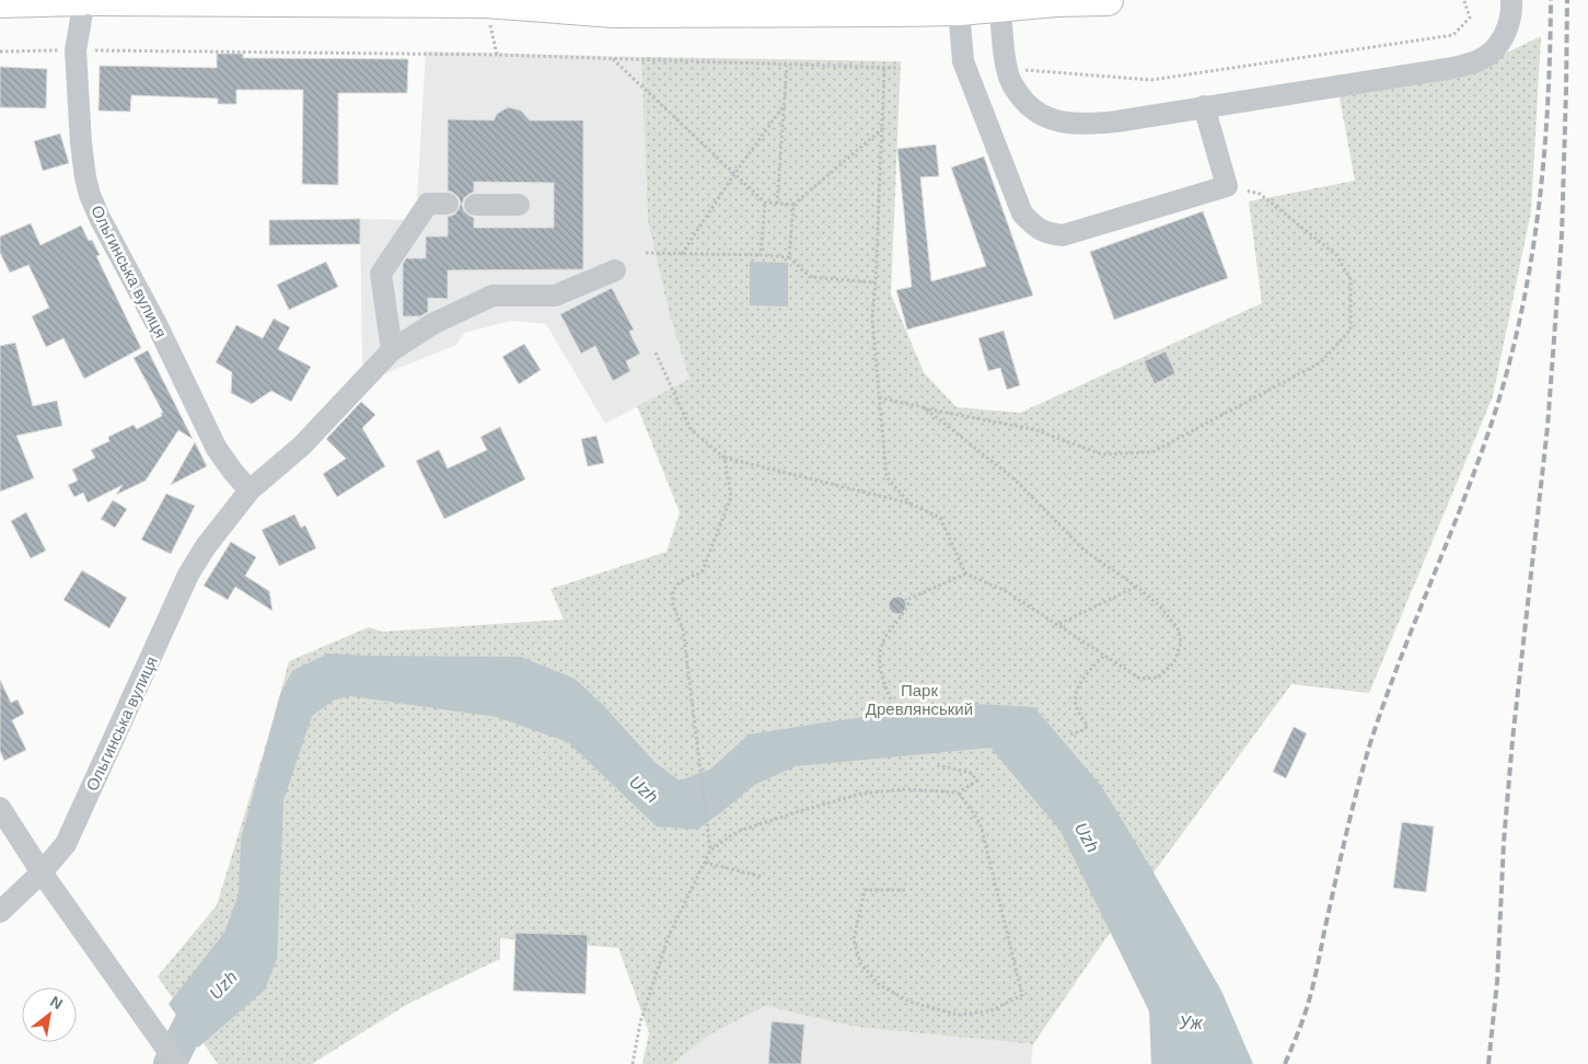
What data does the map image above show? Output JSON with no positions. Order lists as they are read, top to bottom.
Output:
{
  "streets": {
    "street": ["Ольгинська вулиця"]
  },
  "water": ["Uzh", "Уж"],
  "parks": ["Парк Древлянський"],
  "north": "top right"
}
